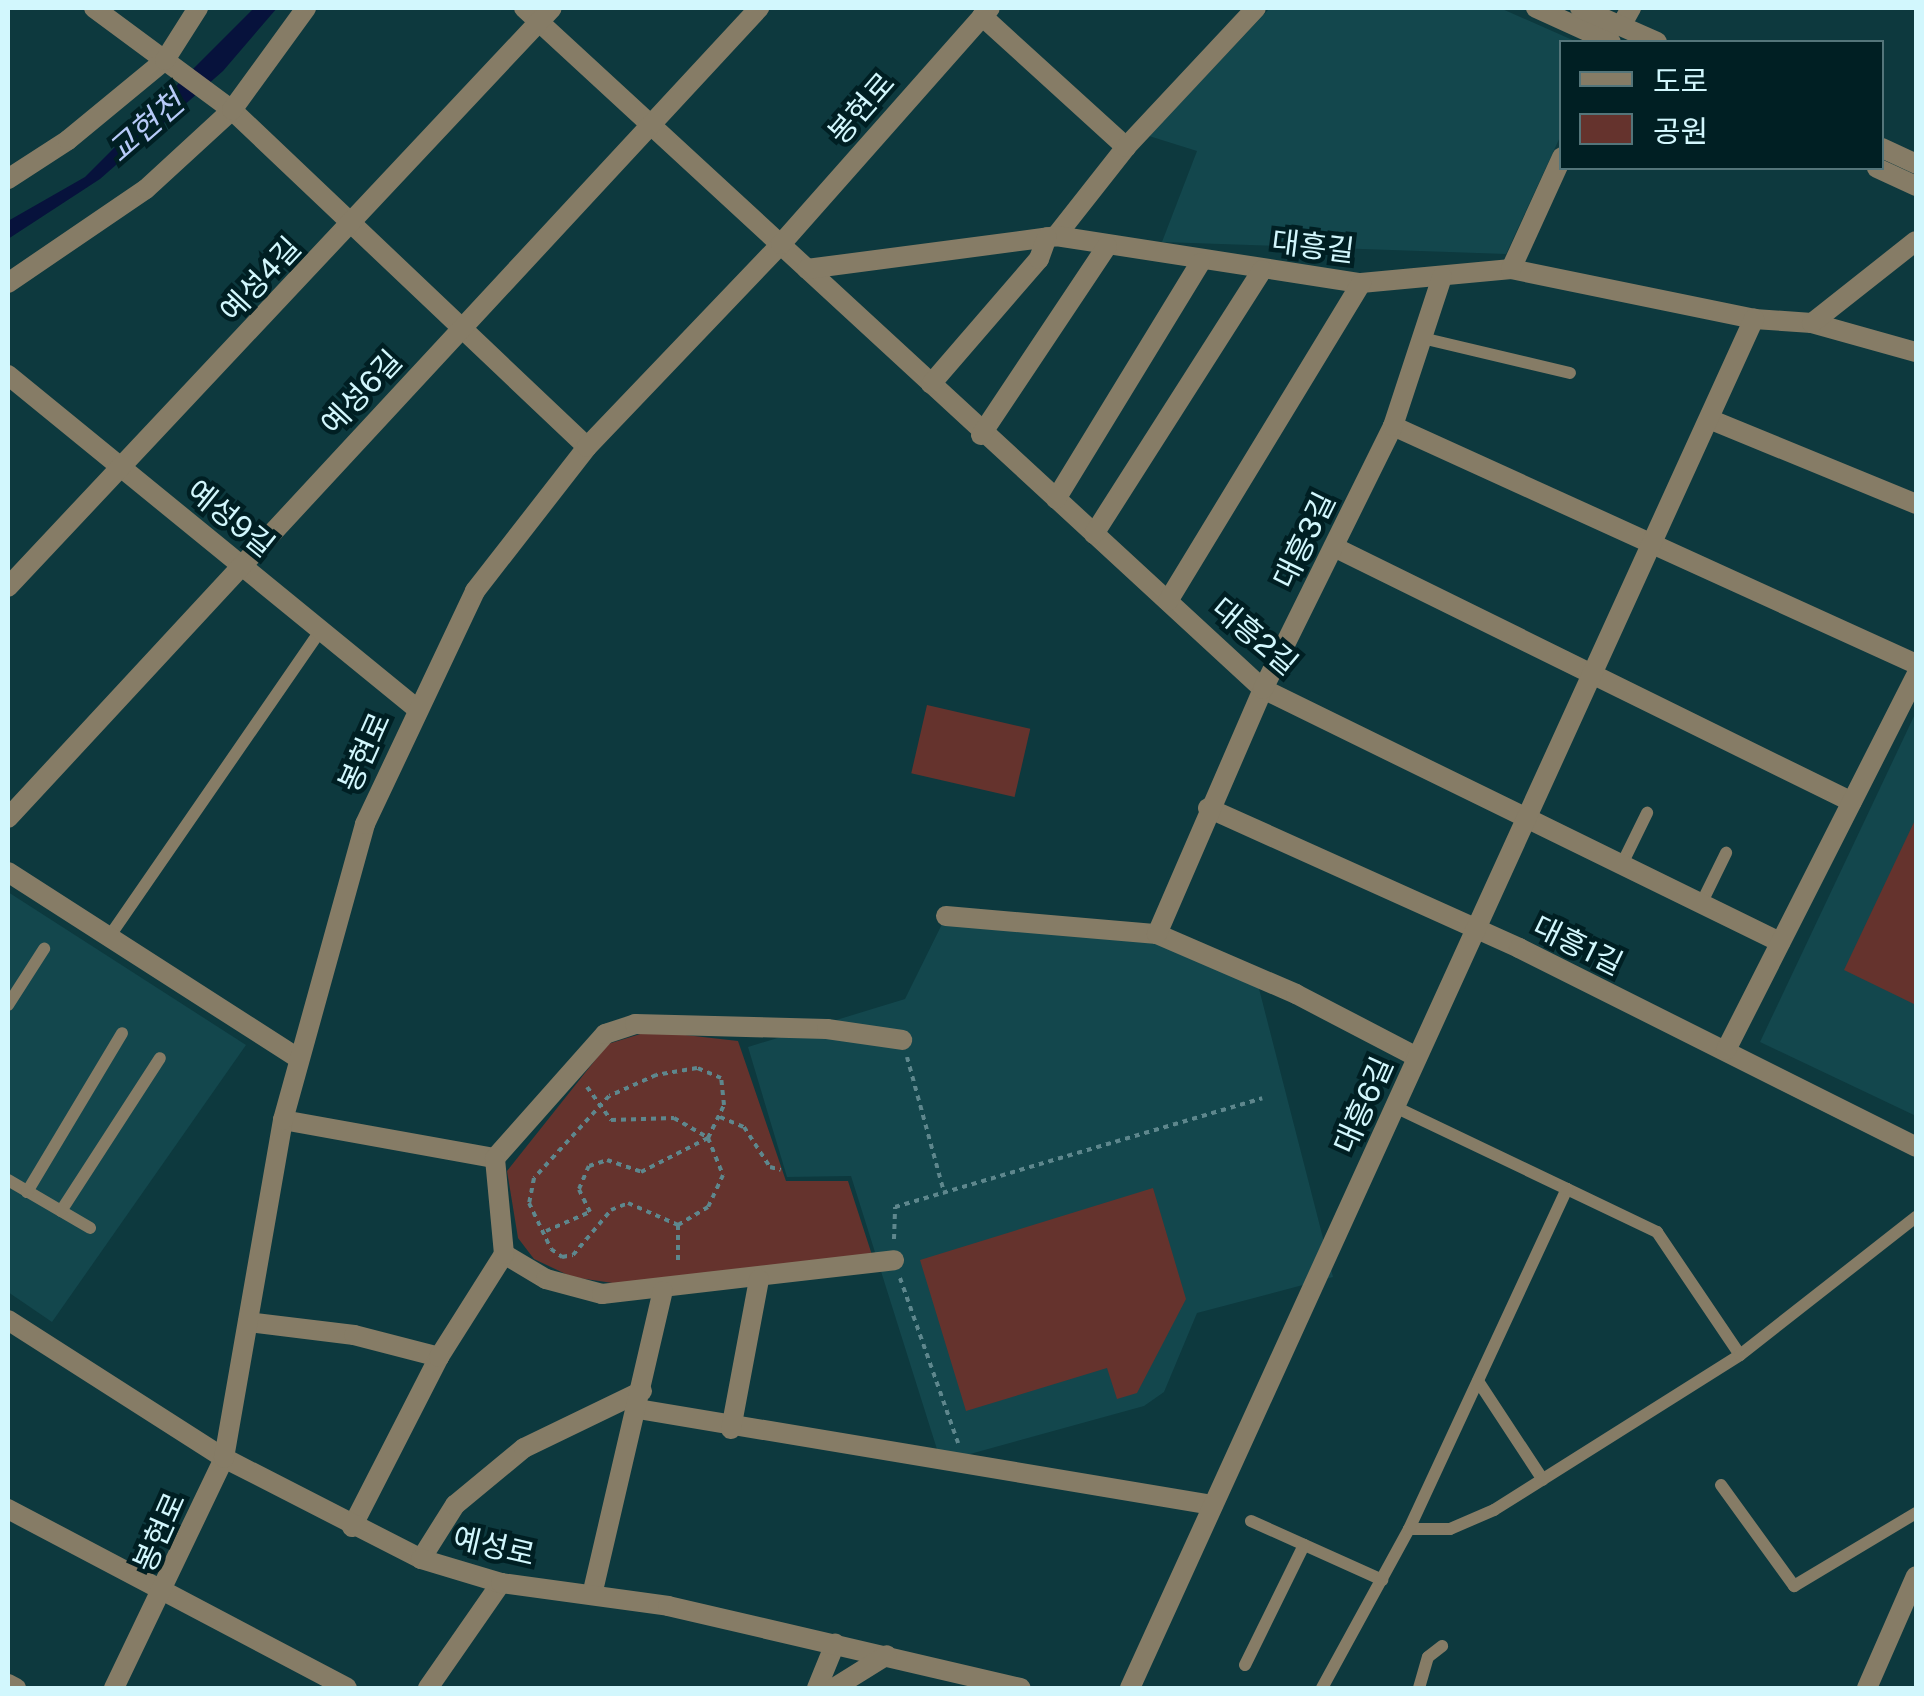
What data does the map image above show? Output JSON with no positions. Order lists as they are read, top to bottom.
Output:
{
  "streets": {
    "street": [
      "봉현로",
      "대흥길",
      "예성4길",
      "예성6길",
      "예성9길",
      "대흥3길",
      "대흥2길",
      "대흥1길",
      "대흥6길",
      "예성로"
    ]
  },
  "crossings": [
    ["봉현로", "예성9길"],
    ["봉현로", "대흥2길"],
    ["봉현로", "예성로"],
    ["대흥길", "대흥3길"],
    ["대흥길", "대흥2길"],
    ["대흥길", "대흥6길"],
    ["예성4길", "예성9길"],
    ["예성4길", "대흥2길"],
    ["예성6길", "예성9길"],
    ["예성6길", "대흥2길"],
    ["대흥3길", "대흥2길"],
    ["대흥3길", "대흥1길"],
    ["대흥2길", "대흥6길"],
    ["대흥1길", "대흥6길"]
  ],
  "water": ["교현천"],
  "legend": ["도로", "공원"]
}
